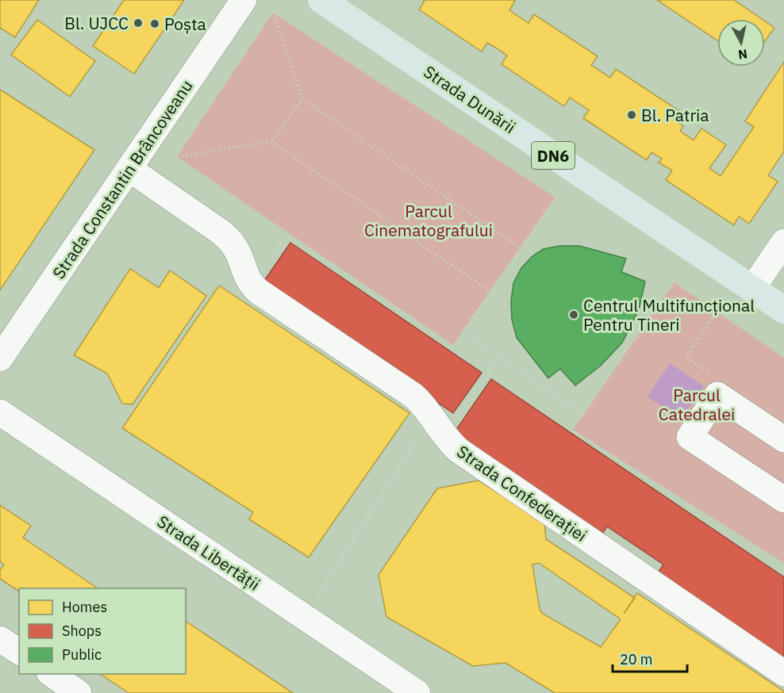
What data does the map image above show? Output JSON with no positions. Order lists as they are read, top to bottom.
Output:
{
  "streets": {
    "main road": ["Strada Dunării", "DN6"],
    "street": ["Strada Constantin Brâncoveanu", "Strada Confederației", "Strada Libertății"]
  },
  "crossings": [
    ["Strada Constantin Brâncoveanu", "Strada Confederației"]
  ],
  "parks": ["Parcul Cinematografului", "Parcul Catedralei"],
  "places": [
    "Bl. UJCC",
    "Poșta",
    "Bl. Patria",
    "Centrul Multifuncțional Pentru Tineri"
  ],
  "legend": ["Homes", "Shops", "Public"],
  "scale_bar": "20 m",
  "north": "bottom"
}
